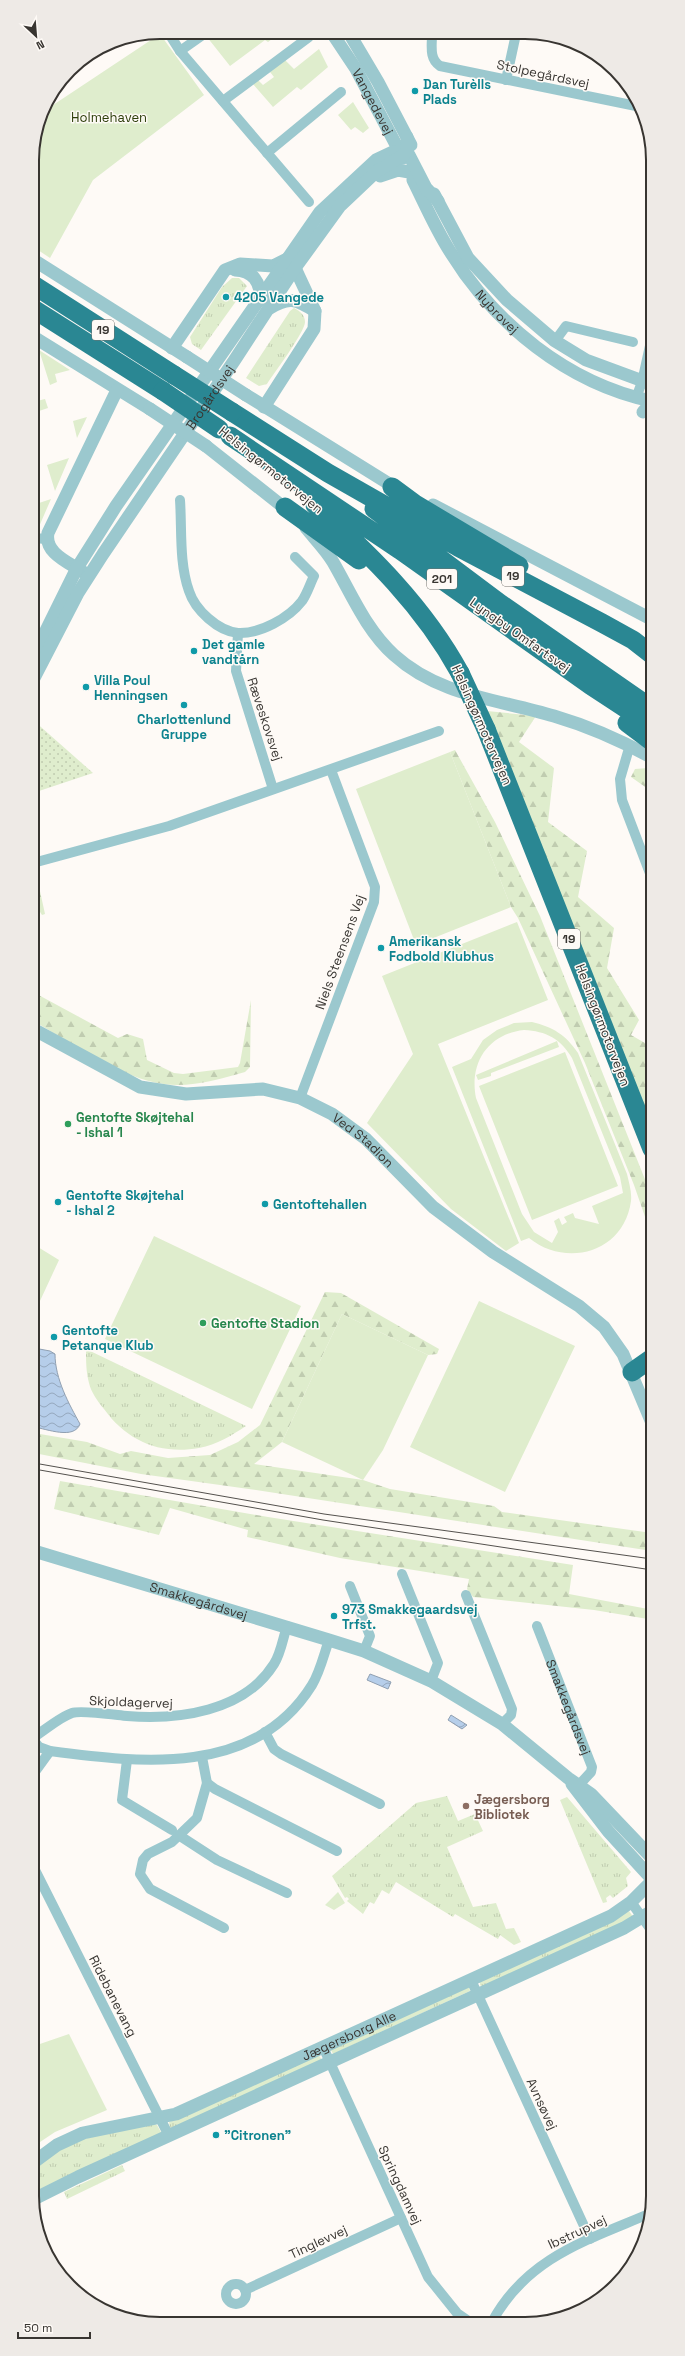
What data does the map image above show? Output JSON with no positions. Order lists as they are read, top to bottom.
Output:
{
  "streets": {
    "highway": [
      "19",
      "Helsingørmotorvejen",
      "201",
      "Lyngby Omfartsvej"
    ],
    "street": [
      "Stolpegårdsvej",
      "Vangedevej",
      "Nybrovej",
      "Brogårdsvej",
      "Ræveskovsvej",
      "Niels Steensens Vej",
      "Ved Stadion",
      "Smakkegårdsvej",
      "Skjoldagervej",
      "Ridebanevang",
      "Jægersborg Alle",
      "Avnsøvej",
      "Springdamvej",
      "Ibstrupvej",
      "Tinglevvej"
    ]
  },
  "crossings": [
    ["Vangedevej", "Nybrovej"],
    ["Vangedevej", "Brogårdsvej"],
    ["Helsingørmotorvejen", "Lyngby Omfartsvej"],
    ["Niels Steensens Vej", "Ved Stadion"],
    ["Smakkegårdsvej", "Skjoldagervej"],
    ["Ridebanevang", "Jægersborg Alle"],
    ["Jægersborg Alle", "Avnsøvej"],
    ["Jægersborg Alle", "Springdamvej"],
    ["Avnsøvej", "Ibstrupvej"],
    ["Springdamvej", "Tinglevvej"]
  ],
  "parks": ["Holmehaven"],
  "places": [
    "Dan Turèlls Plads",
    "4205 Vangede",
    "Det gamle vandtårn",
    "Villa Poul Henningsen",
    "Charlottenlund Gruppe",
    "Amerikansk Fodbold Klubhus",
    "Gentofte Skøjtehal - Ishal 1",
    "Gentofte Skøjtehal - Ishal 2",
    "Gentoftehallen",
    "Gentofte Stadion",
    "Gentofte Petanque Klub",
    "973 Smakkegaardsvej Trfst.",
    "Jægersborg Bibliotek",
    "\"Citronen\""
  ],
  "scale_bar": "50 m",
  "north": "bottom right"
}
